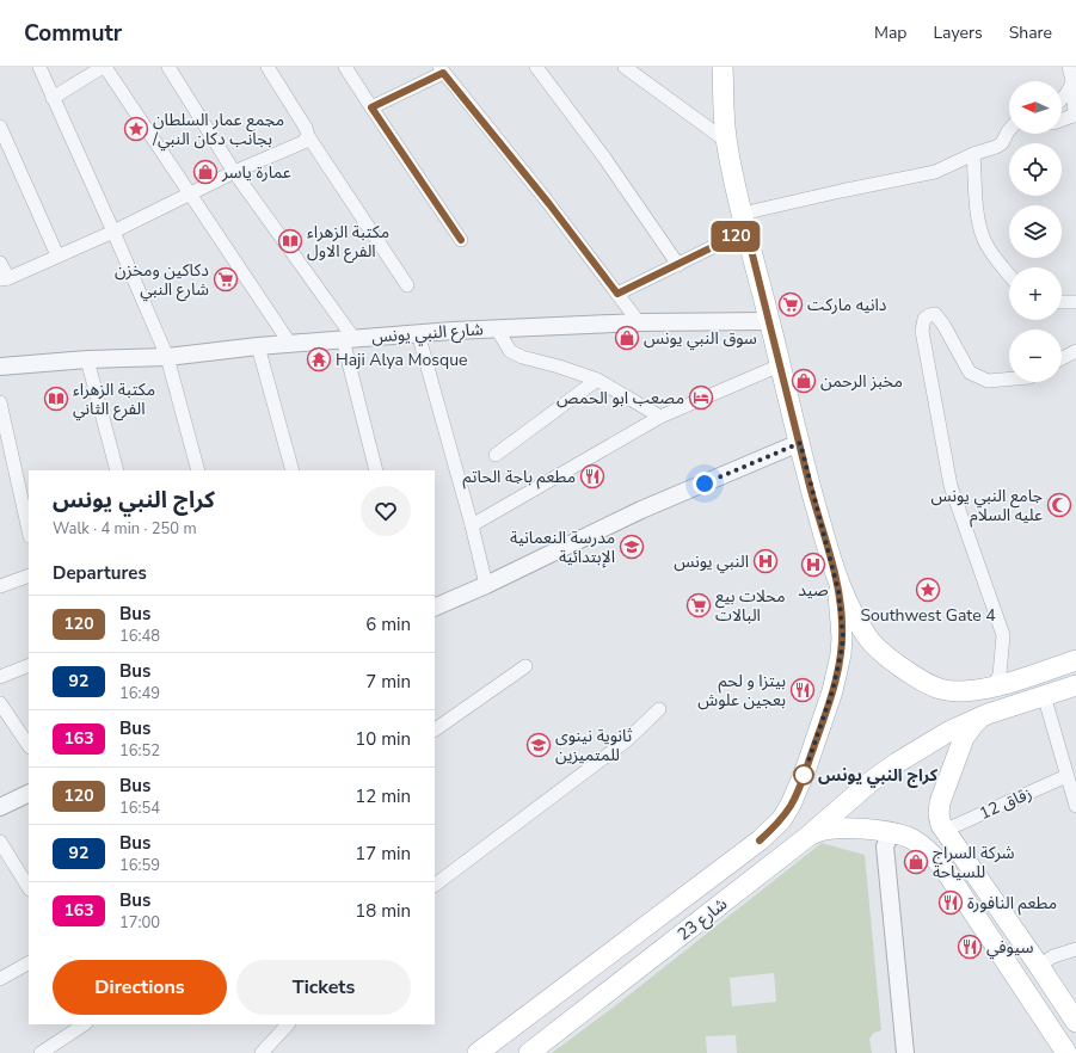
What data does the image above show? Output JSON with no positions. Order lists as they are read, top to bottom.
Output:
{
  "streets": {
    "main road": ["شارع 23"],
    "street": ["شارع النبي يونس", "زقاق 12"]
  },
  "places": {
    "place": ["مجمع عمار السلطان /بجانب دكان النبي", "Southwest Gate 4"],
    "shop": [
      "عمارة ياسر",
      "سوق النبي يونس",
      "مخبز الرحمن",
      "شركة السراج للسياحة"
    ],
    "library": ["مكتبة الزهراء الفرع الاول", "مكتبة الزهراء الفرع الثاني"],
    "supermarket": ["دكاكين ومخزن شارع النبي", "دانيه ماركت", "محلات بيع البالات"],
    "temple": ["Haji Alya Mosque"],
    "hotel": ["مصعب ابو الحمص"],
    "restaurant": [
      "مطعم باجة الحاتم",
      "بيتزا و لحم بعجين علوش",
      "مطعم النافورة",
      "سيوفي"
    ],
    "mosque": ["جامع النبي يونس عليه السلام"],
    "school or university": ["مدرسة النعمانية الإبتدائية", "ثانوية نينوى للمتميزين"],
    "hospital": ["النبي يونس", "صيد"],
    "other": ["كراج النبي يونس"]
  },
  "lines": ["bus line 120"],
  "north": "left",
  "page": {
    "header": "Commutr",
    "nav": ["Map", "Layers", "Share"],
    "on_map": "120",
    "map_buttons": ["+", "−"],
    "heading": [
      ["كراج النبي يونس", "Walk · 4 min · 250 m"],
      "Departures"
    ],
    "list": [
      {
        "mark": "120",
        "name": "Bus",
        "note": "16:48",
        "value": "6 min"
      },
      {
        "mark": "92",
        "name": "Bus",
        "note": "16:49",
        "value": "7 min"
      },
      {
        "mark": "163",
        "name": "Bus",
        "note": "16:52",
        "value": "10 min"
      },
      {
        "mark": "120",
        "name": "Bus",
        "note": "16:54",
        "value": "12 min"
      },
      {
        "mark": "92",
        "name": "Bus",
        "note": "16:59",
        "value": "17 min"
      },
      {
        "mark": "163",
        "name": "Bus",
        "note": "17:00",
        "value": "18 min"
      }
    ],
    "buttons": ["Directions", "Tickets"]
  }
}
